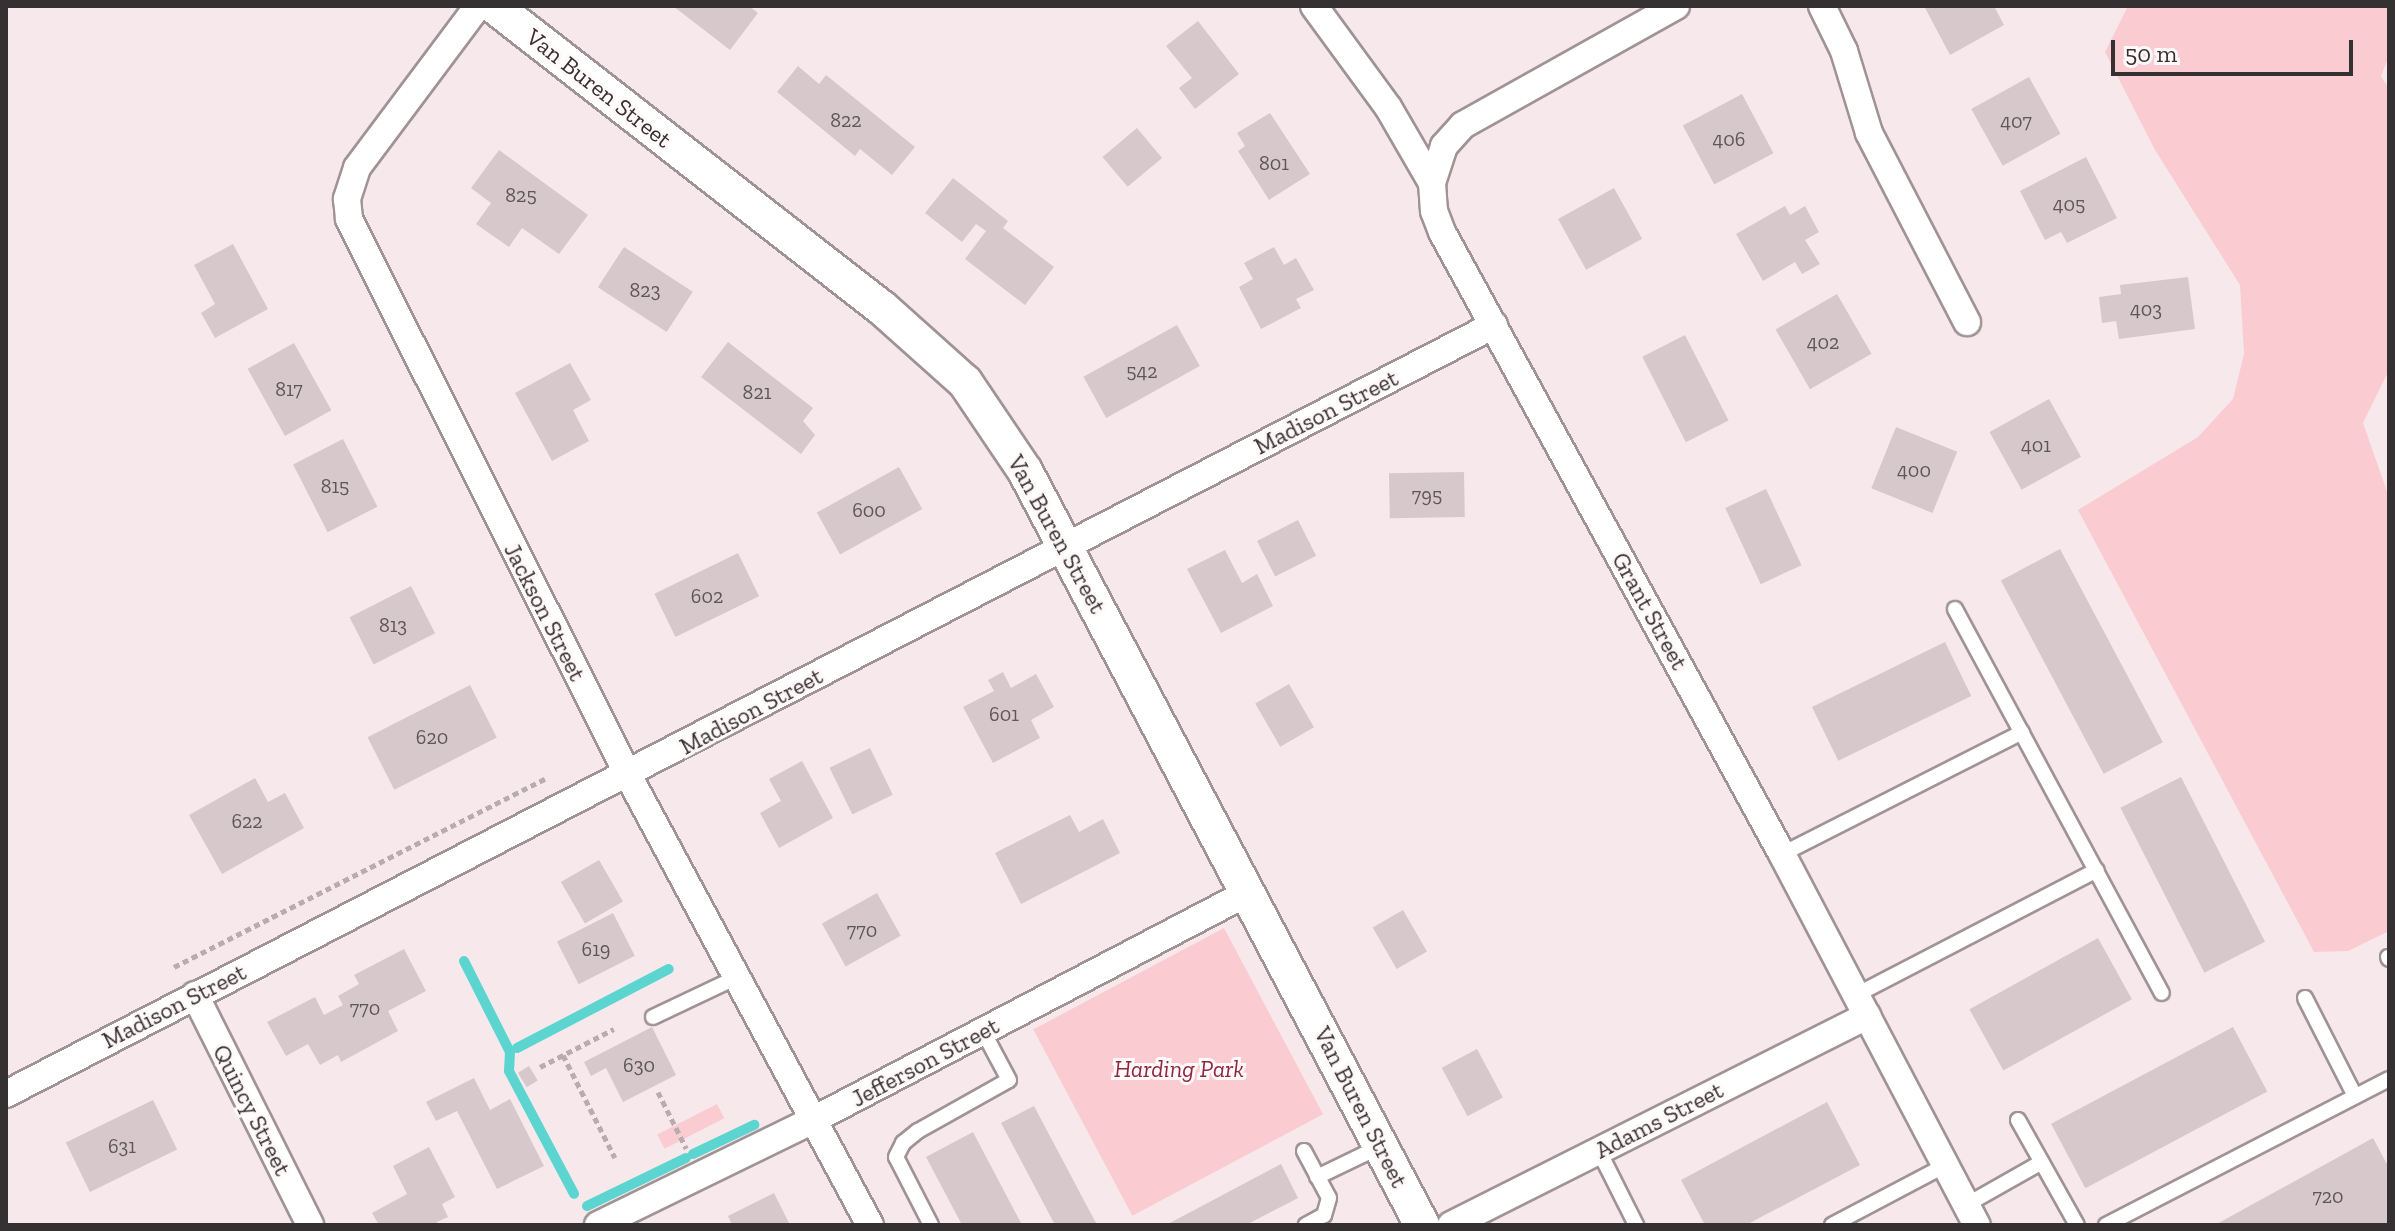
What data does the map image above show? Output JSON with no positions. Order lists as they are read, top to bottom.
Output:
{
  "streets": {
    "street": [
      "Van Buren Street",
      "Madison Street",
      "Grant Street",
      "Jackson Street",
      "Jefferson Street",
      "Quincy Street",
      "Adams Street"
    ]
  },
  "crossings": [
    ["Van Buren Street", "Madison Street"],
    ["Van Buren Street", "Jefferson Street"],
    ["Madison Street", "Grant Street"],
    ["Madison Street", "Jackson Street"],
    ["Madison Street", "Quincy Street"],
    ["Grant Street", "Adams Street"],
    ["Jackson Street", "Jefferson Street"]
  ],
  "parks": ["Harding Park"],
  "house_numbers": [
    "822",
    "407",
    "406",
    "801",
    "825",
    "405",
    "823",
    "403",
    "402",
    "542",
    "817",
    "821",
    "401",
    "400",
    "815",
    "795",
    "600",
    "602",
    "813",
    "601",
    "620",
    "622",
    "770",
    "619",
    "770",
    "630",
    "631",
    "720"
  ],
  "scale_bar": "50 m"
}
